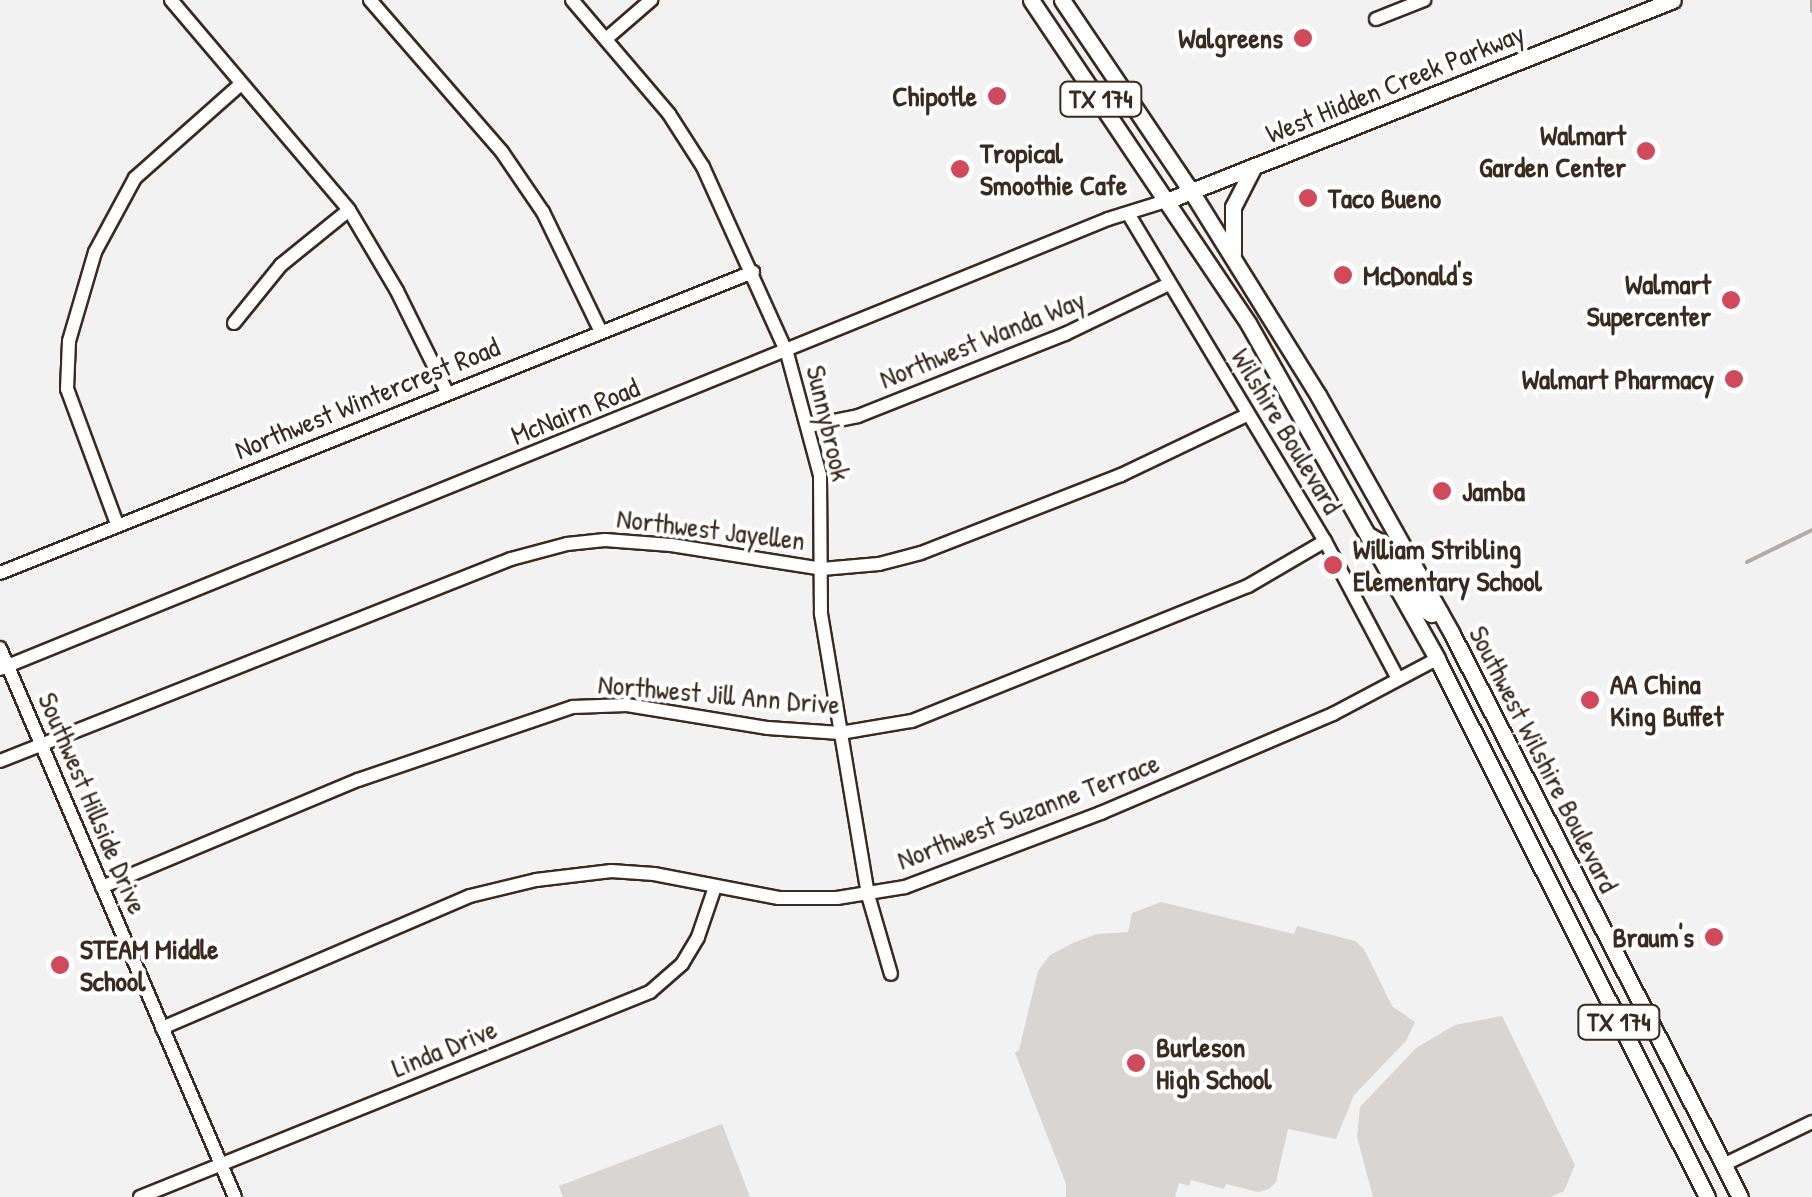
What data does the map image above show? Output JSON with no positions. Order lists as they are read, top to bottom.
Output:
{
  "streets": {
    "main road": ["West Hidden Creek Parkway", "TX 174", "Southwest Wilshire Boulevard"],
    "street": [
      "Northwest Wanda Way",
      "Northwest Wintercrest Road",
      "McNairn Road",
      "Sunnybrook",
      "Wilshire Boulevard",
      "Northwest Jayellen",
      "Northwest Jill Ann Drive",
      "Southwest Hillside Drive",
      "Northwest Suzanne Terrace",
      "Linda Drive"
    ]
  },
  "crossings": [
    ["West Hidden Creek Parkway", "McNairn Road"],
    ["West Hidden Creek Parkway", "Southwest Wilshire Boulevard"],
    ["Northwest Wanda Way", "Sunnybrook"],
    ["Northwest Wanda Way", "Wilshire Boulevard"],
    ["Northwest Wintercrest Road", "Sunnybrook"],
    ["McNairn Road", "Sunnybrook"],
    ["McNairn Road", "Wilshire Boulevard"],
    ["McNairn Road", "Southwest Wilshire Boulevard"],
    ["McNairn Road", "Southwest Hillside Drive"],
    ["Sunnybrook", "Northwest Jayellen"],
    ["Sunnybrook", "Northwest Jill Ann Drive"],
    ["Sunnybrook", "Northwest Suzanne Terrace"],
    ["Wilshire Boulevard", "Northwest Jayellen"],
    ["Wilshire Boulevard", "Northwest Jill Ann Drive"],
    ["Wilshire Boulevard", "Northwest Suzanne Terrace"],
    ["Northwest Jayellen", "Southwest Hillside Drive"],
    ["Northwest Jill Ann Drive", "Southwest Hillside Drive"],
    ["Southwest Wilshire Boulevard", "Northwest Suzanne Terrace"],
    ["Southwest Hillside Drive", "Northwest Suzanne Terrace"],
    ["Southwest Hillside Drive", "Linda Drive"],
    ["Northwest Suzanne Terrace", "Linda Drive"]
  ],
  "places": [
    "Walgreens",
    "Chipotle",
    "Walmart Garden Center",
    "Tropical Smoothie Cafe",
    "Taco Bueno",
    "McDonald's",
    "Walmart Supercenter",
    "Walmart Pharmacy",
    "Jamba",
    "William Stribling Elementary School",
    "AA China King Buffet",
    "Braum's",
    "STEAM Middle School",
    "Burleson High School"
  ]
}
